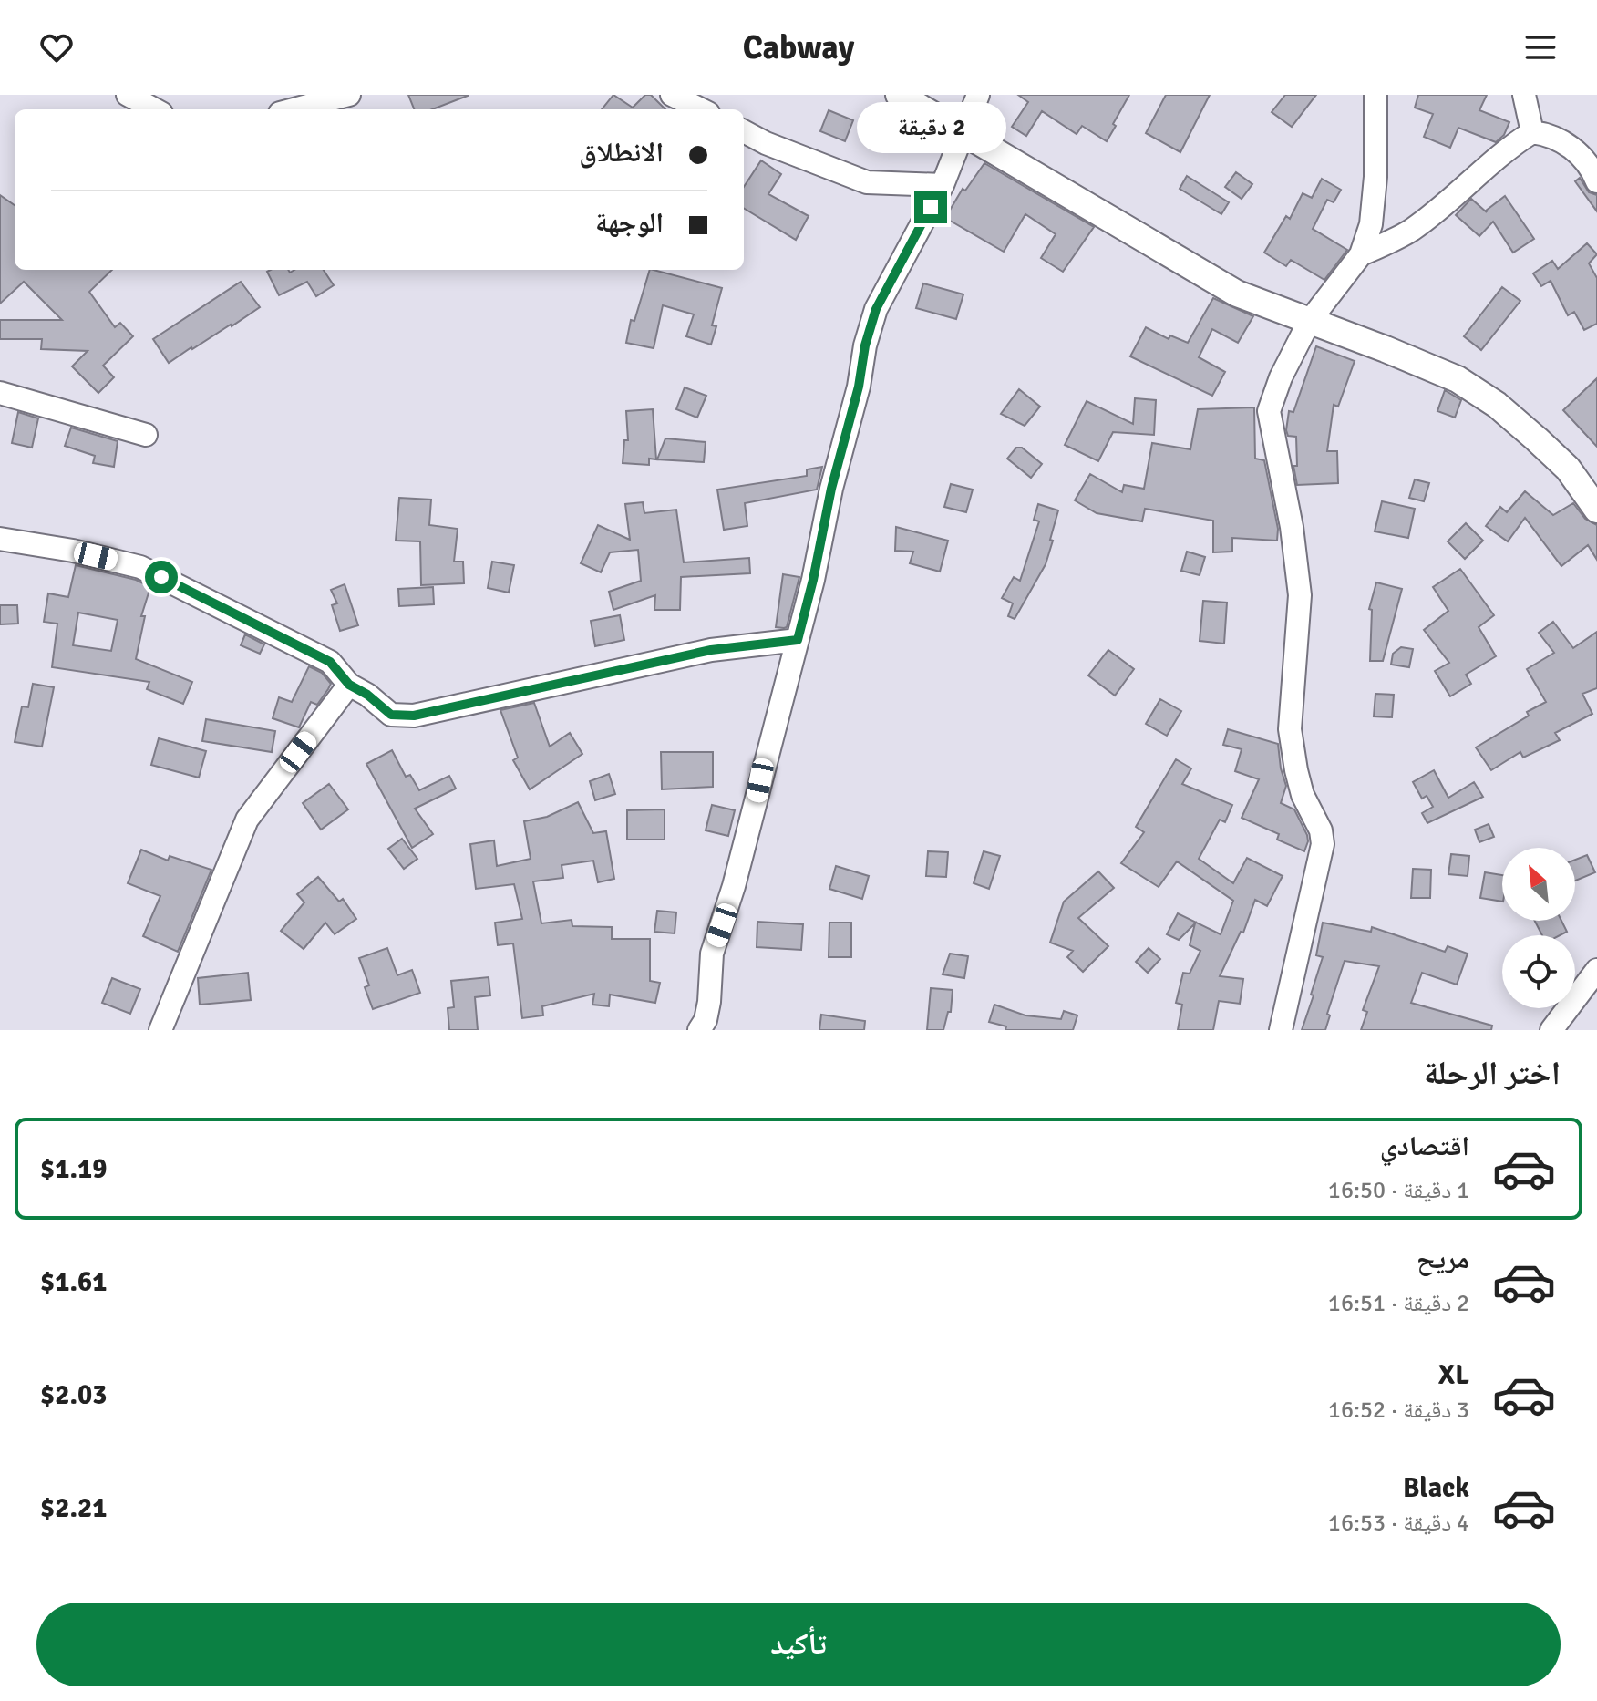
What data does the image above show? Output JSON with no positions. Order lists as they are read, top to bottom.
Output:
{
  "north": "top left",
  "page": {
    "header": "Cabway",
    "bubble": "2 دقيقة",
    "banner": ["الانطلاق", "الوجهة"],
    "heading": "اختر الرحلة",
    "list": [
      {
        "name": "اقتصادي",
        "note": "1 دقيقة · 16:50",
        "value": "$1.19"
      },
      {
        "name": "مريح",
        "note": "2 دقيقة · 16:51",
        "value": "$1.61"
      },
      {
        "name": "XL",
        "note": "3 دقيقة · 16:52",
        "value": "$2.03"
      },
      {
        "name": "Black",
        "note": "4 دقيقة · 16:53",
        "value": "$2.21"
      }
    ],
    "buttons": "تأكيد"
  }
}
